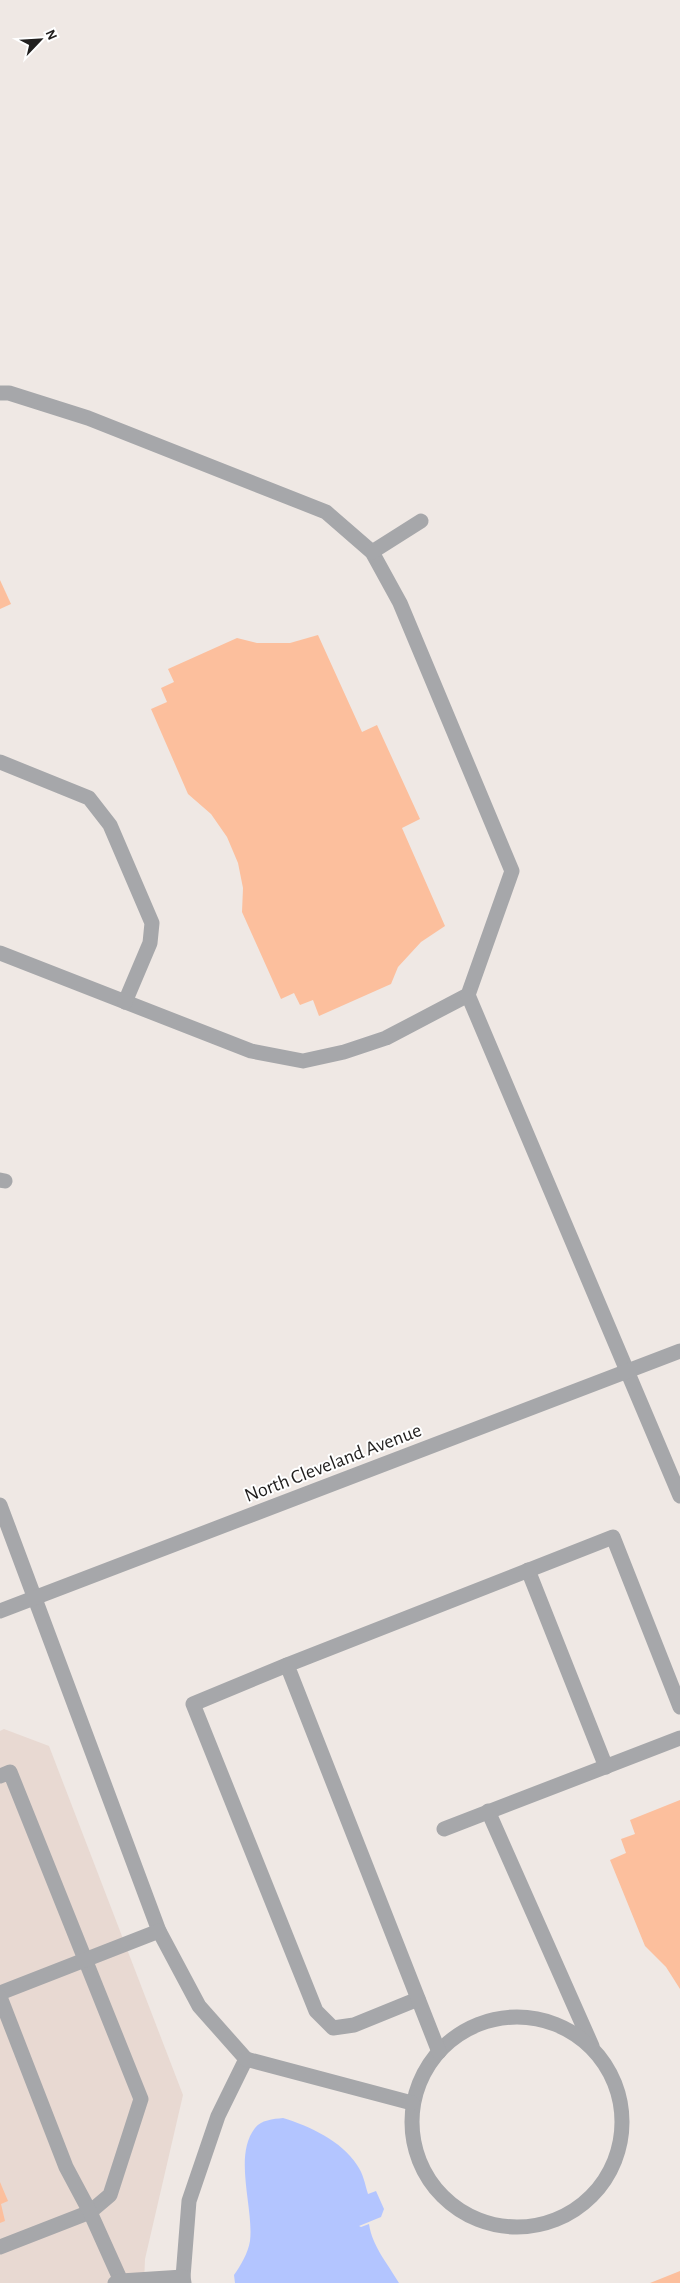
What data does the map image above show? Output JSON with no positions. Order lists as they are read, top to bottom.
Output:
{
  "streets": {
    "street": ["North Cleveland Avenue"]
  },
  "north": "top right"
}
